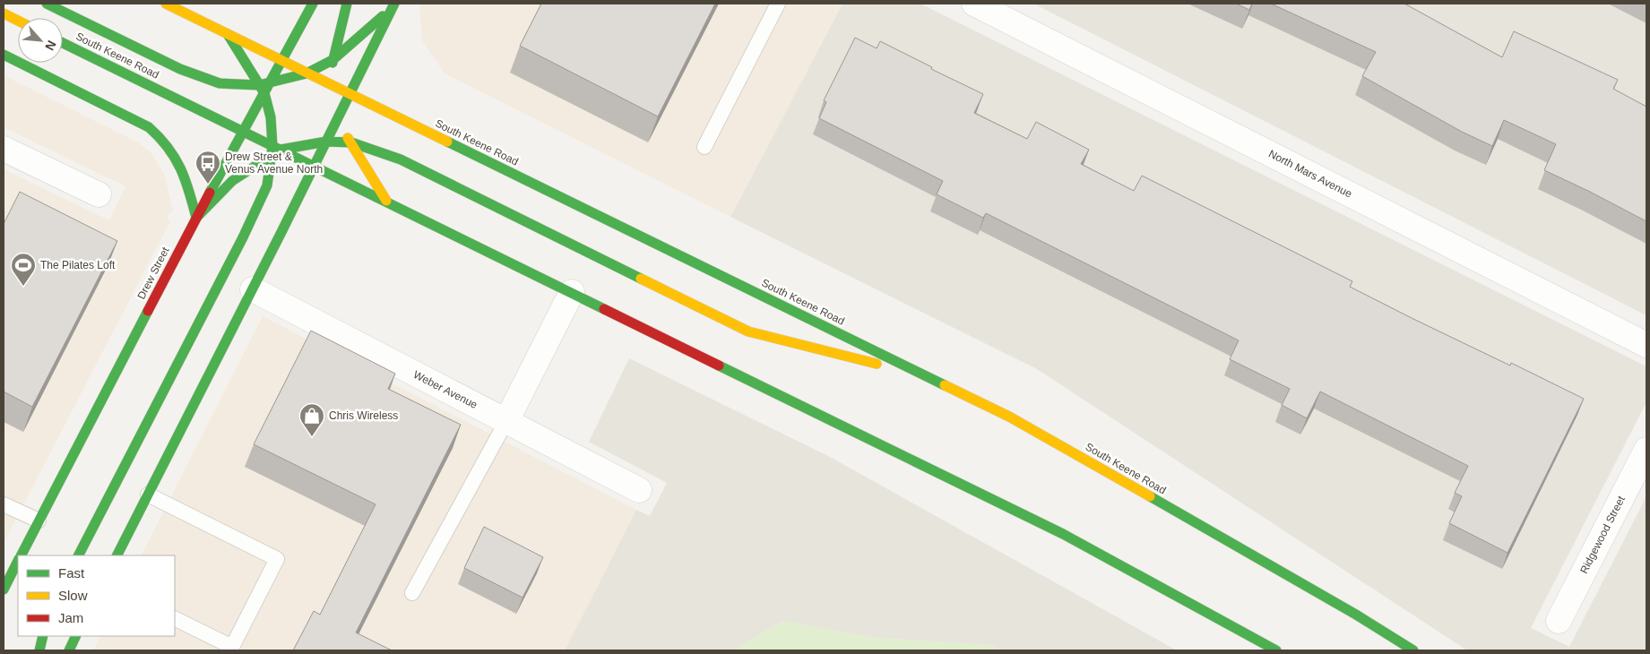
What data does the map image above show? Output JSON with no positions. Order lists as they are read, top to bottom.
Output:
{
  "streets": {
    "main road": ["South Keene Road", "Drew Street"],
    "street": ["North Mars Avenue", "Weber Avenue", "Ridgewood Street"]
  },
  "crossings": [
    ["South Keene Road", "Drew Street"]
  ],
  "places": {
    "bus stop": ["Drew Street & Venus Avenue North"],
    "sports": ["The Pilates Loft"],
    "shop": ["Chris Wireless"]
  },
  "legend": ["Fast", "Slow", "Jam"],
  "north": "bottom right"
}
